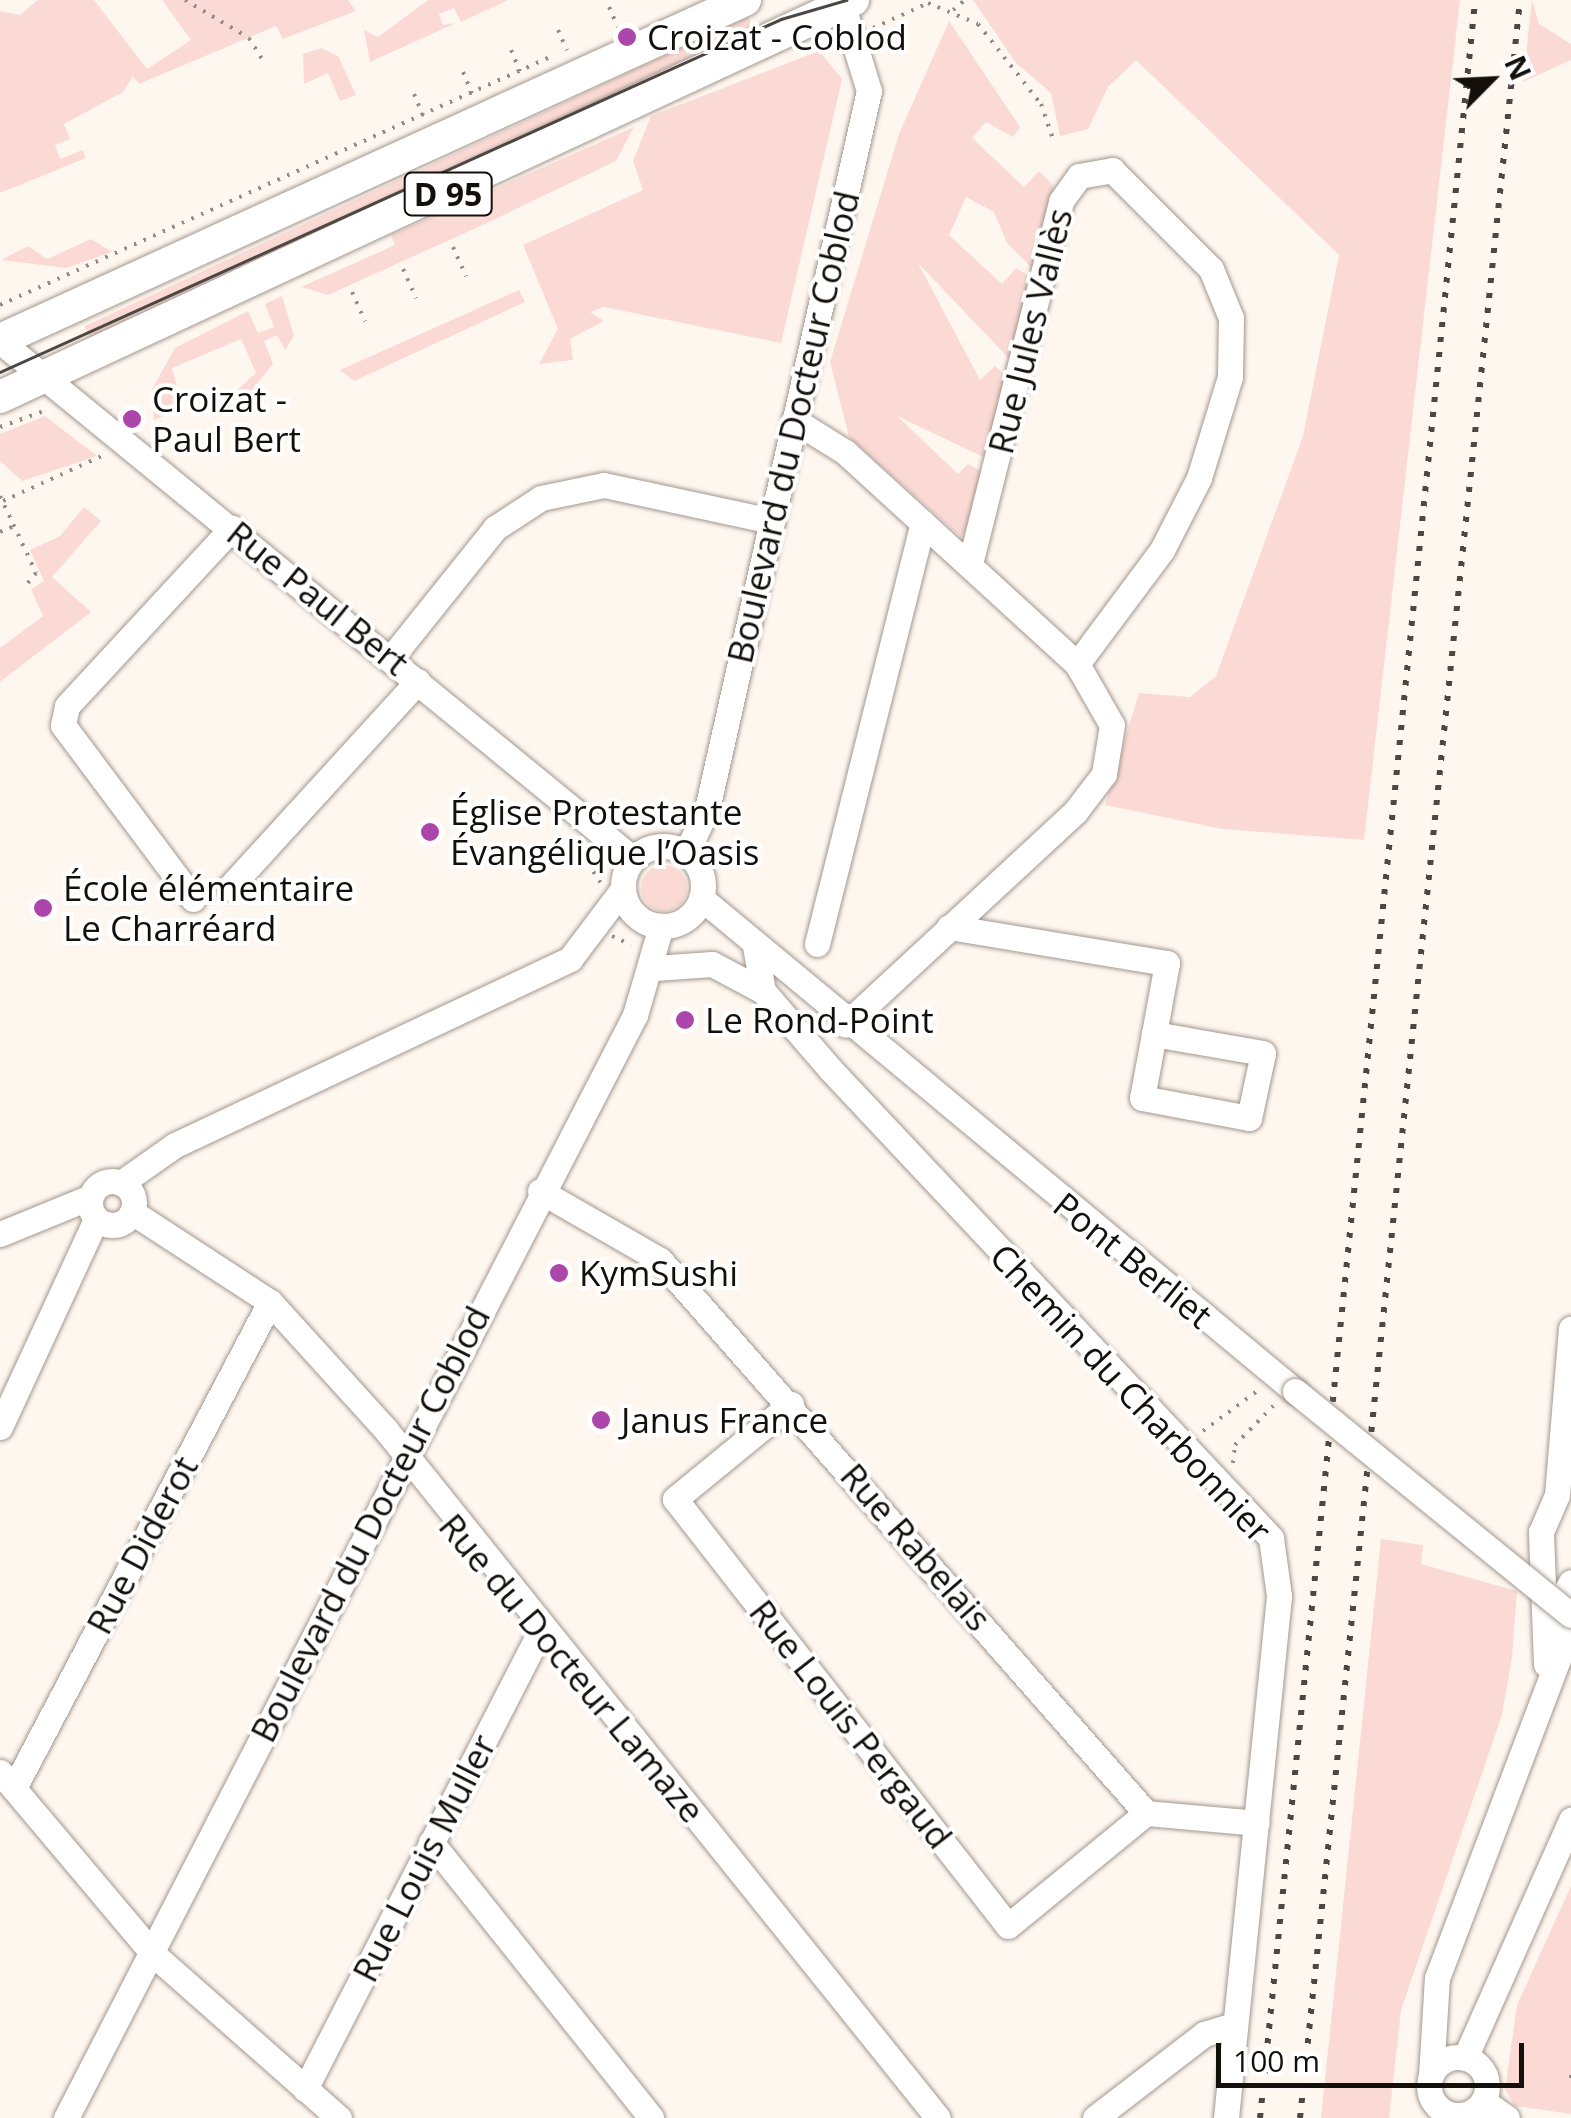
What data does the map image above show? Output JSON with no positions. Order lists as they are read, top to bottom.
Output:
{
  "streets": {
    "main road": ["D 95"],
    "street": [
      "Rue Jules Vallès",
      "Boulevard du Docteur Coblod",
      "Rue Paul Bert",
      "Pont Berliet",
      "Chemin du Charbonnier",
      "Rue Diderot",
      "Rue Rabelais",
      "Rue du Docteur Lamaze",
      "Rue Louis Pergaud",
      "Rue Louis Muller"
    ]
  },
  "crossings": [
    ["D 95", "Boulevard du Docteur Coblod"],
    ["D 95", "Rue Paul Bert"],
    ["Boulevard du Docteur Coblod", "Pont Berliet"],
    ["Boulevard du Docteur Coblod", "Chemin du Charbonnier"],
    ["Boulevard du Docteur Coblod", "Rue Rabelais"],
    ["Boulevard du Docteur Coblod", "Rue du Docteur Lamaze"],
    ["Rue Diderot", "Rue du Docteur Lamaze"],
    ["Rue Rabelais", "Rue Louis Pergaud"],
    ["Rue du Docteur Lamaze", "Rue Louis Muller"]
  ],
  "places": [
    "Croizat - Coblod",
    "Croizat - Paul Bert",
    "Église Protestante Évangélique l’Oasis",
    "École élémentaire Le Charréard",
    "Le Rond-Point",
    "KymSushi",
    "Janus France"
  ],
  "scale_bar": "100 m",
  "north": "top right"
}
